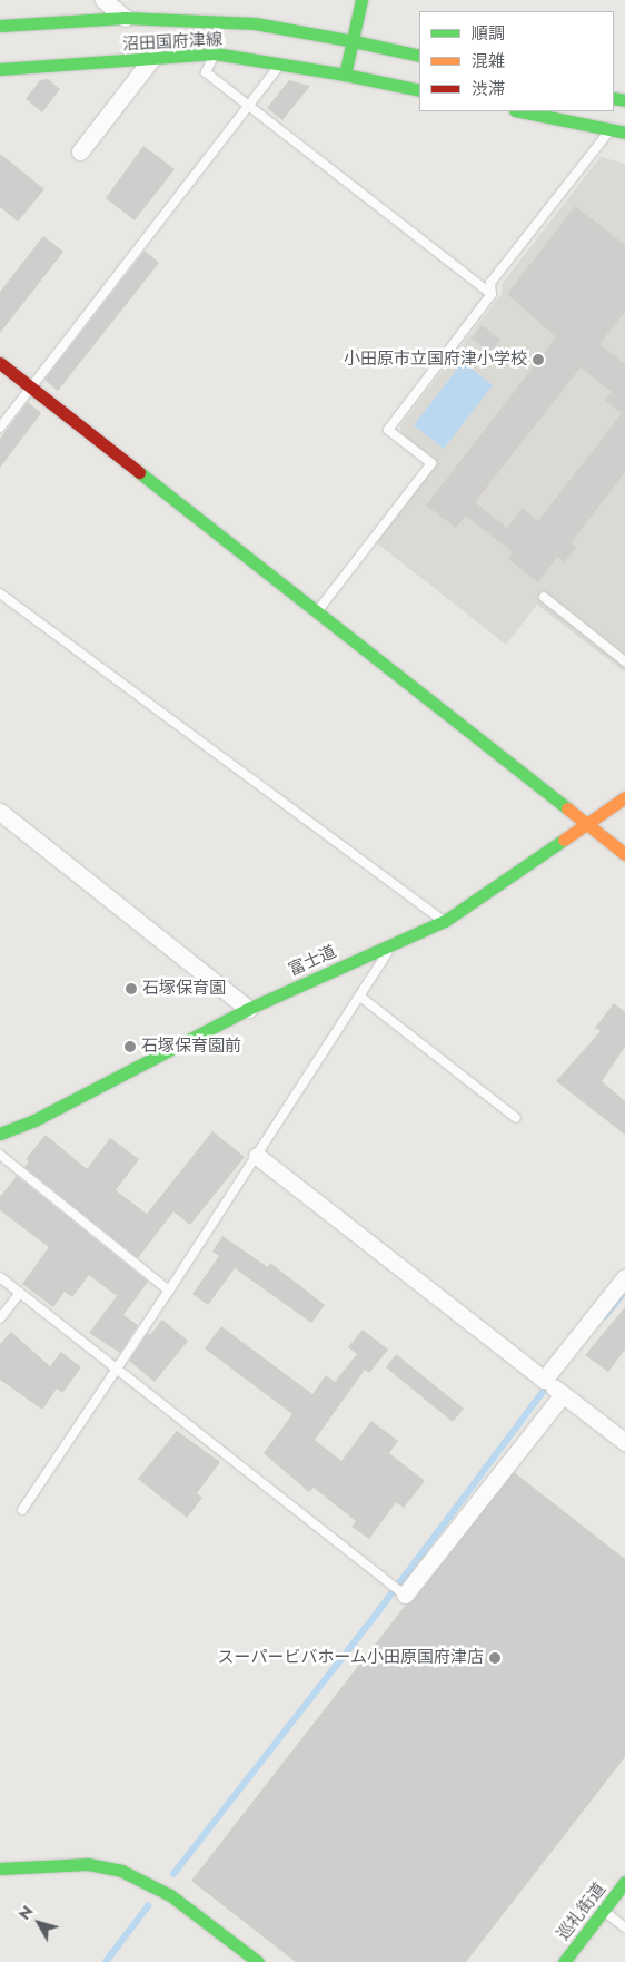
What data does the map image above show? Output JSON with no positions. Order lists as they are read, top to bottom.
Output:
{
  "streets": {
    "street": ["沼田国府津線", "富士道", "巡礼街道"]
  },
  "places": [
    "小田原市立国府津小学校",
    "石塚保育園",
    "石塚保育園前",
    "スーパービバホーム小田原国府津店"
  ],
  "legend": ["順調", "混雑", "渋滞"],
  "north": "top left"
}
